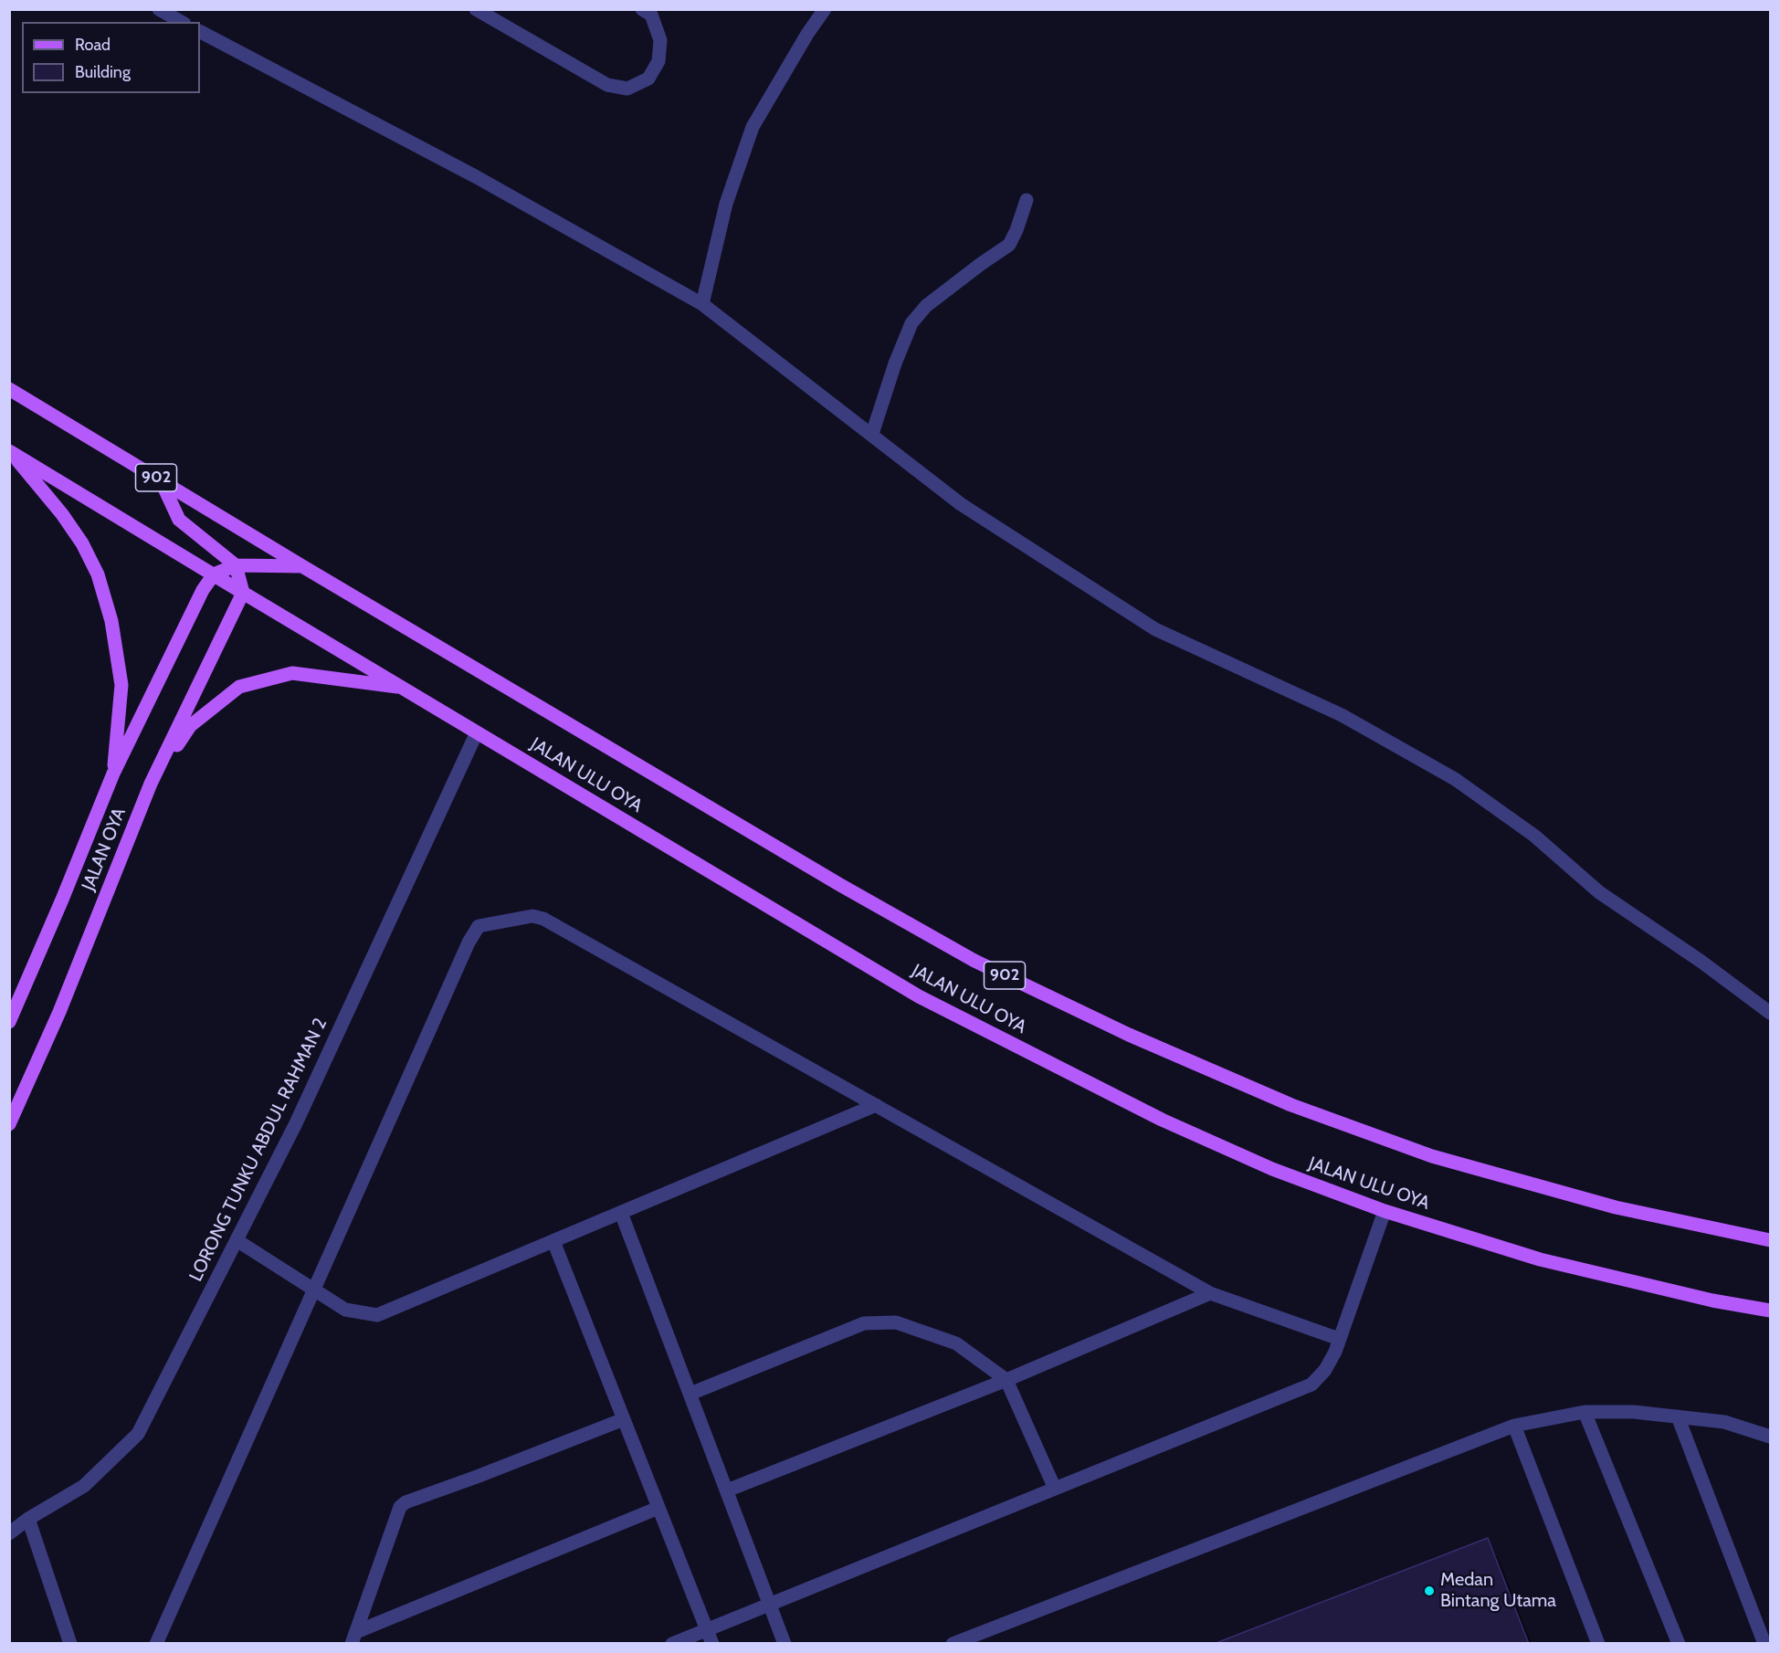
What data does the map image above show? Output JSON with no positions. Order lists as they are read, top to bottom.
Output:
{
  "streets": {
    "main road": ["902", "JALAN ULU OYA", "JALAN OYA"],
    "street": ["LORONG TUNKU ABDUL RAHMAN 2"]
  },
  "crossings": [
    ["902", "JALAN ULU OYA"],
    ["JALAN ULU OYA", "JALAN OYA"],
    ["JALAN ULU OYA", "LORONG TUNKU ABDUL RAHMAN 2"]
  ],
  "places": ["Medan Bintang Utama"],
  "legend": ["Road", "Building"]
}
